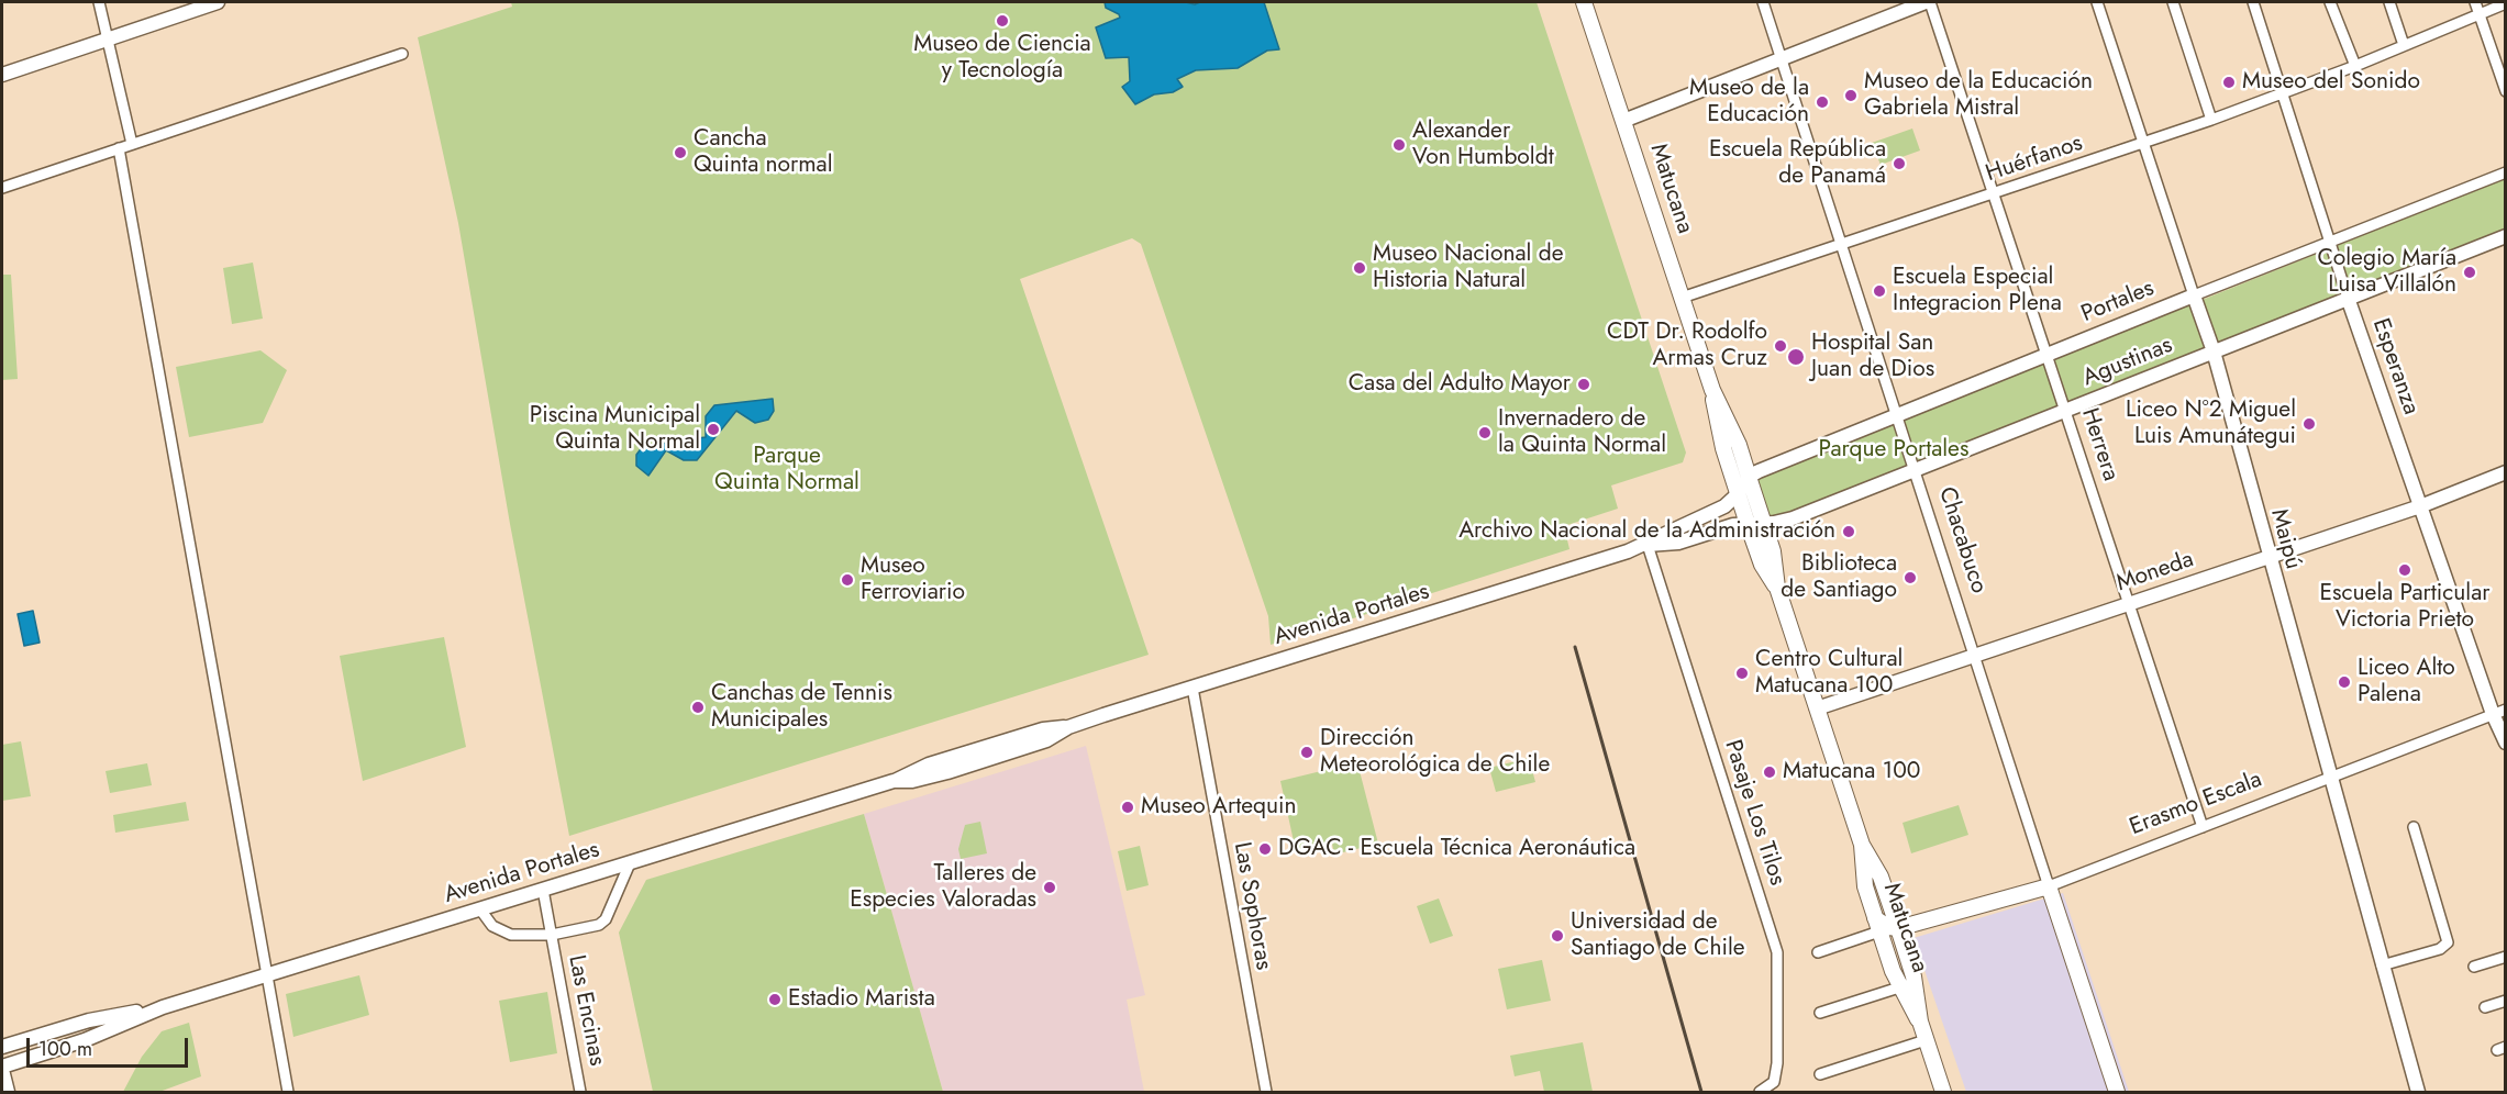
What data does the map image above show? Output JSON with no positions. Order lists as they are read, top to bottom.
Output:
{
  "streets": {
    "main road": ["Matucana", "Chacabuco", "Erasmo Escala"],
    "street": [
      "Huérfanos",
      "Portales",
      "Agustinas",
      "Esperanza",
      "Herrera",
      "Maipú",
      "Moneda",
      "Avenida Portales",
      "Pasaje Los Tilos",
      "Las Sophoras",
      "Las Encinas"
    ]
  },
  "crossings": [
    ["Huérfanos", "Matucana"],
    ["Huérfanos", "Esperanza"],
    ["Huérfanos", "Herrera"],
    ["Huérfanos", "Maipú"],
    ["Huérfanos", "Chacabuco"],
    ["Matucana", "Portales"],
    ["Matucana", "Agustinas"],
    ["Matucana", "Moneda"],
    ["Matucana", "Avenida Portales"],
    ["Matucana", "Erasmo Escala"],
    ["Portales", "Esperanza"],
    ["Portales", "Herrera"],
    ["Portales", "Maipú"],
    ["Portales", "Chacabuco"],
    ["Portales", "Avenida Portales"],
    ["Agustinas", "Esperanza"],
    ["Agustinas", "Herrera"],
    ["Agustinas", "Maipú"],
    ["Agustinas", "Chacabuco"],
    ["Agustinas", "Avenida Portales"],
    ["Esperanza", "Moneda"],
    ["Esperanza", "Erasmo Escala"],
    ["Herrera", "Moneda"],
    ["Herrera", "Erasmo Escala"],
    ["Maipú", "Moneda"],
    ["Maipú", "Erasmo Escala"],
    ["Chacabuco", "Moneda"],
    ["Chacabuco", "Erasmo Escala"],
    ["Avenida Portales", "Pasaje Los Tilos"],
    ["Avenida Portales", "Las Sophoras"],
    ["Avenida Portales", "Las Encinas"]
  ],
  "parks": ["Parque Portales", "Parque Quinta Normal"],
  "places": [
    "Museo de Ciencia y Tecnología",
    "Museo del Sonido",
    "Museo de la Educación Gabriela Mistral",
    "Museo de la Educación",
    "Alexander Von Humboldt",
    "Cancha Quinta normal",
    "Escuela República de Panamá",
    "Museo Nacional de Historia Natural",
    "Colegio María Luisa Villalón",
    "Escuela Especial Integracion Plena",
    "CDT Dr. Rodolfo Armas Cruz",
    "Hospital San Juan de Dios",
    "Casa del Adulto Mayor",
    "Liceo Nº2 Miguel Luis Amunátegui",
    "Piscina Municipal Quinta Normal",
    "Invernadero de la Quinta Normal",
    "Archivo Nacional de la Administración",
    "Escuela Particular Victoria Prieto",
    "Biblioteca de Santiago",
    "Museo Ferroviario",
    "Centro Cultural Matucana 100",
    "Liceo Alto Palena",
    "Canchas de Tennis Municipales",
    "Dirección Meteorológica de Chile",
    "Matucana 100",
    "Museo Artequin",
    "DGAC - Escuela Técnica Aeronáutica",
    "Talleres de Especies Valoradas",
    "Universidad de Santiago de Chile",
    "Estadio Marista"
  ],
  "scale_bar": "100 m"
}
